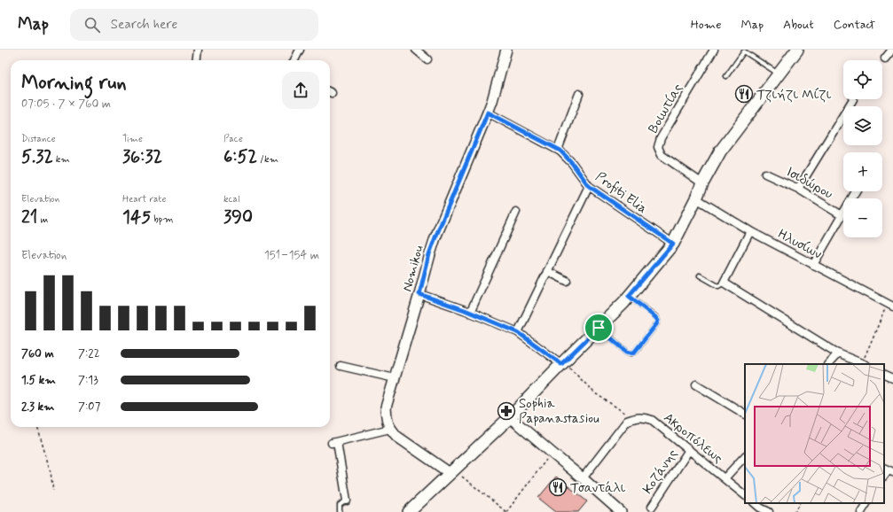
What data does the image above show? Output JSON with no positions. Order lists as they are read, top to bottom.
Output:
{
  "streets": {
    "street": [
      "Βοιωτίας",
      "Ισιδώρου",
      "Profiti Elia",
      "Ηλυσίων",
      "Nomikou",
      "Ακροπόλεως",
      "Κοζάνης"
    ]
  },
  "crossings": [
    ["Profiti Elia", "Nomikou"],
    ["Ακροπόλεως", "Κοζάνης"]
  ],
  "places": {
    "restaurant": ["Τζιήζι Μίζι", "Τσαντάλι"],
    "pharmacy": ["Sophia Papanastasiou"]
  },
  "page": {
    "header": "Map",
    "search": "Search here",
    "nav": [
      "Home",
      "Map",
      "About",
      "Contact"
    ],
    "map_buttons": ["+", "−"],
    "heading": ["Morning run", "07:05 · 7 × 760 m"],
    "stats": [
      ["Distance", "5.32 km"],
      ["Time", "36:32"],
      ["Pace", "6:52 /km"],
      ["Elevation", "21 m"],
      ["Heart rate", "145 bpm"],
      ["kcal", "390"]
    ],
    "chart": ["Elevation", "151–154 m"],
    "list": [
      {
        "name": "760 m",
        "note": "7:22"
      },
      {
        "name": "1.5 km",
        "note": "7:13"
      },
      {
        "name": "2.3 km",
        "note": "7:07"
      }
    ]
  }
}
